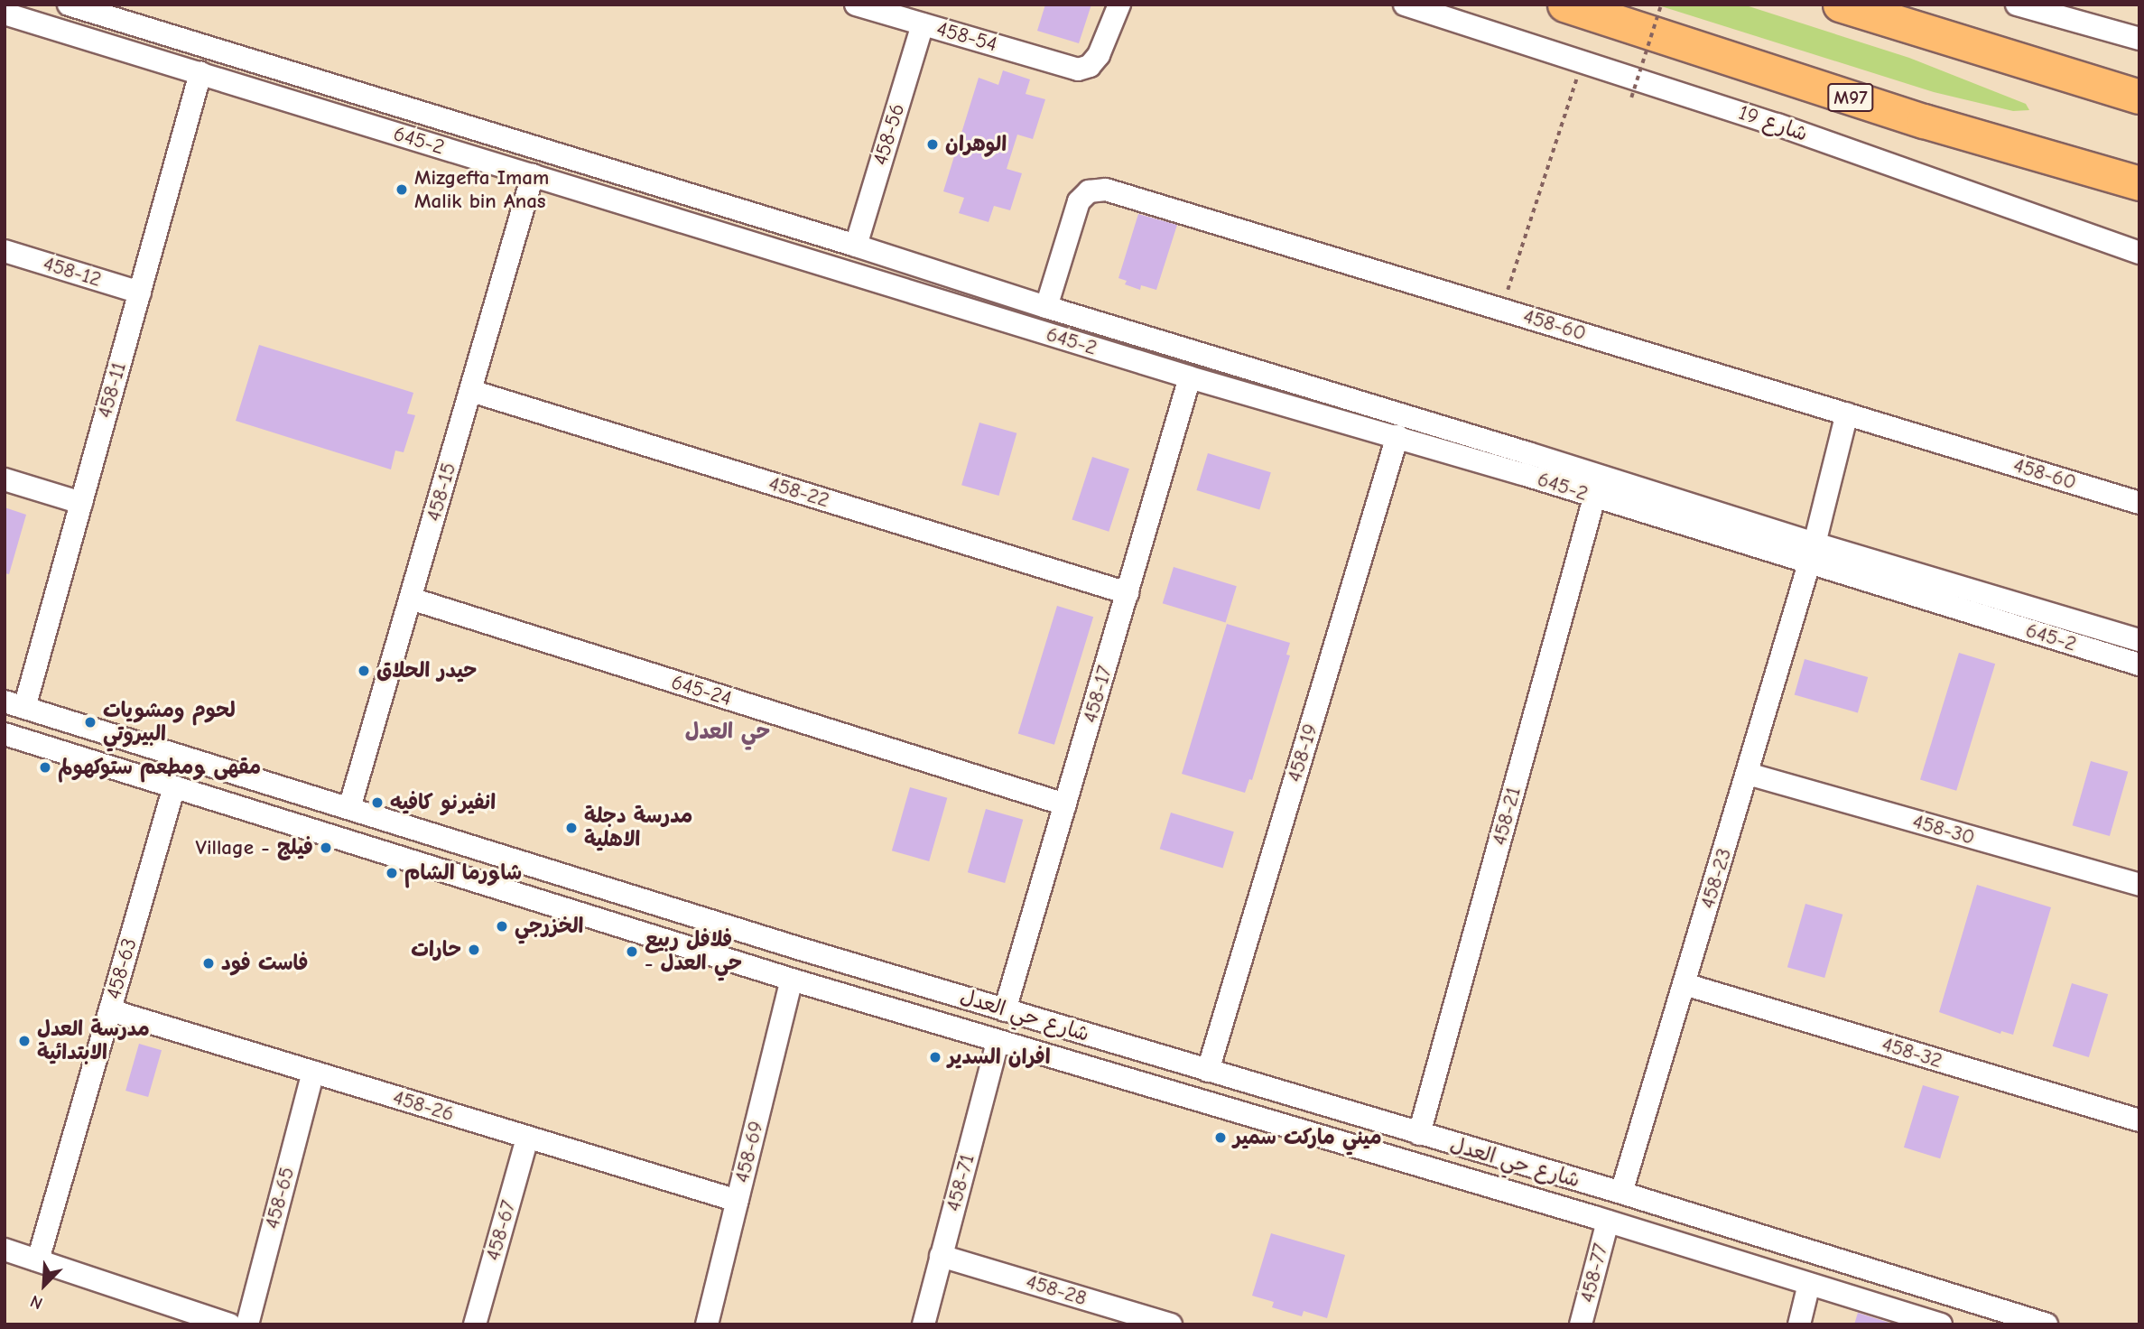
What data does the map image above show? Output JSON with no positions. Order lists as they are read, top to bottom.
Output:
{
  "streets": {
    "highway": ["M97"],
    "street": [
      "458-54",
      "شارع 19",
      "458-56",
      "645-2",
      "458-12",
      "458-60",
      "458-11",
      "458-15",
      "458-22",
      "645-24",
      "458-17",
      "458-19",
      "458-21",
      "458-30",
      "458-23",
      "458-63",
      "شارع حي العدل",
      "458-32",
      "458-26",
      "458-69",
      "458-71",
      "458-65",
      "458-67",
      "458-77",
      "458-28"
    ]
  },
  "crossings": [
    ["458-54", "458-56"],
    ["458-56", "645-2"],
    ["645-2", "458-60"],
    ["645-2", "458-11"],
    ["645-2", "458-15"],
    ["645-2", "458-17"],
    ["645-2", "458-19"],
    ["645-2", "458-21"],
    ["645-2", "458-23"],
    ["458-12", "458-11"],
    ["458-60", "458-23"],
    ["458-11", "شارع حي العدل"],
    ["458-15", "458-22"],
    ["458-15", "645-24"],
    ["458-15", "شارع حي العدل"],
    ["458-22", "458-17"],
    ["645-24", "458-17"],
    ["458-17", "شارع حي العدل"],
    ["458-19", "شارع حي العدل"],
    ["458-21", "شارع حي العدل"],
    ["458-30", "458-23"],
    ["458-23", "شارع حي العدل"],
    ["458-23", "458-32"],
    ["458-23", "458-77"],
    ["458-63", "شارع حي العدل"],
    ["458-63", "458-26"],
    ["شارع حي العدل", "458-69"],
    ["شارع حي العدل", "458-71"],
    ["شارع حي العدل", "458-77"],
    ["458-26", "458-69"],
    ["458-26", "458-65"],
    ["458-26", "458-67"],
    ["458-71", "458-28"]
  ],
  "districts": ["حي العدل"],
  "places": [
    "الوهران",
    "Mizgefta Imam Malik bin Anas",
    "حيدر الحلاق",
    "لحوم ومشويات البيروتي",
    "مقهى ومطعم ستوكهولم",
    "انفيرنو كافيه",
    "مدرسة دجلة الاهلية",
    "Village - فيلج",
    "شاورما الشام",
    "الخزرجي",
    "حارات",
    "فلافل ربيع - حي العدل",
    "فاست فود",
    "مدرسة العدل الابتدائية",
    "افران السدير",
    "ميني ماركت سمير"
  ],
  "north": "bottom left"
}
